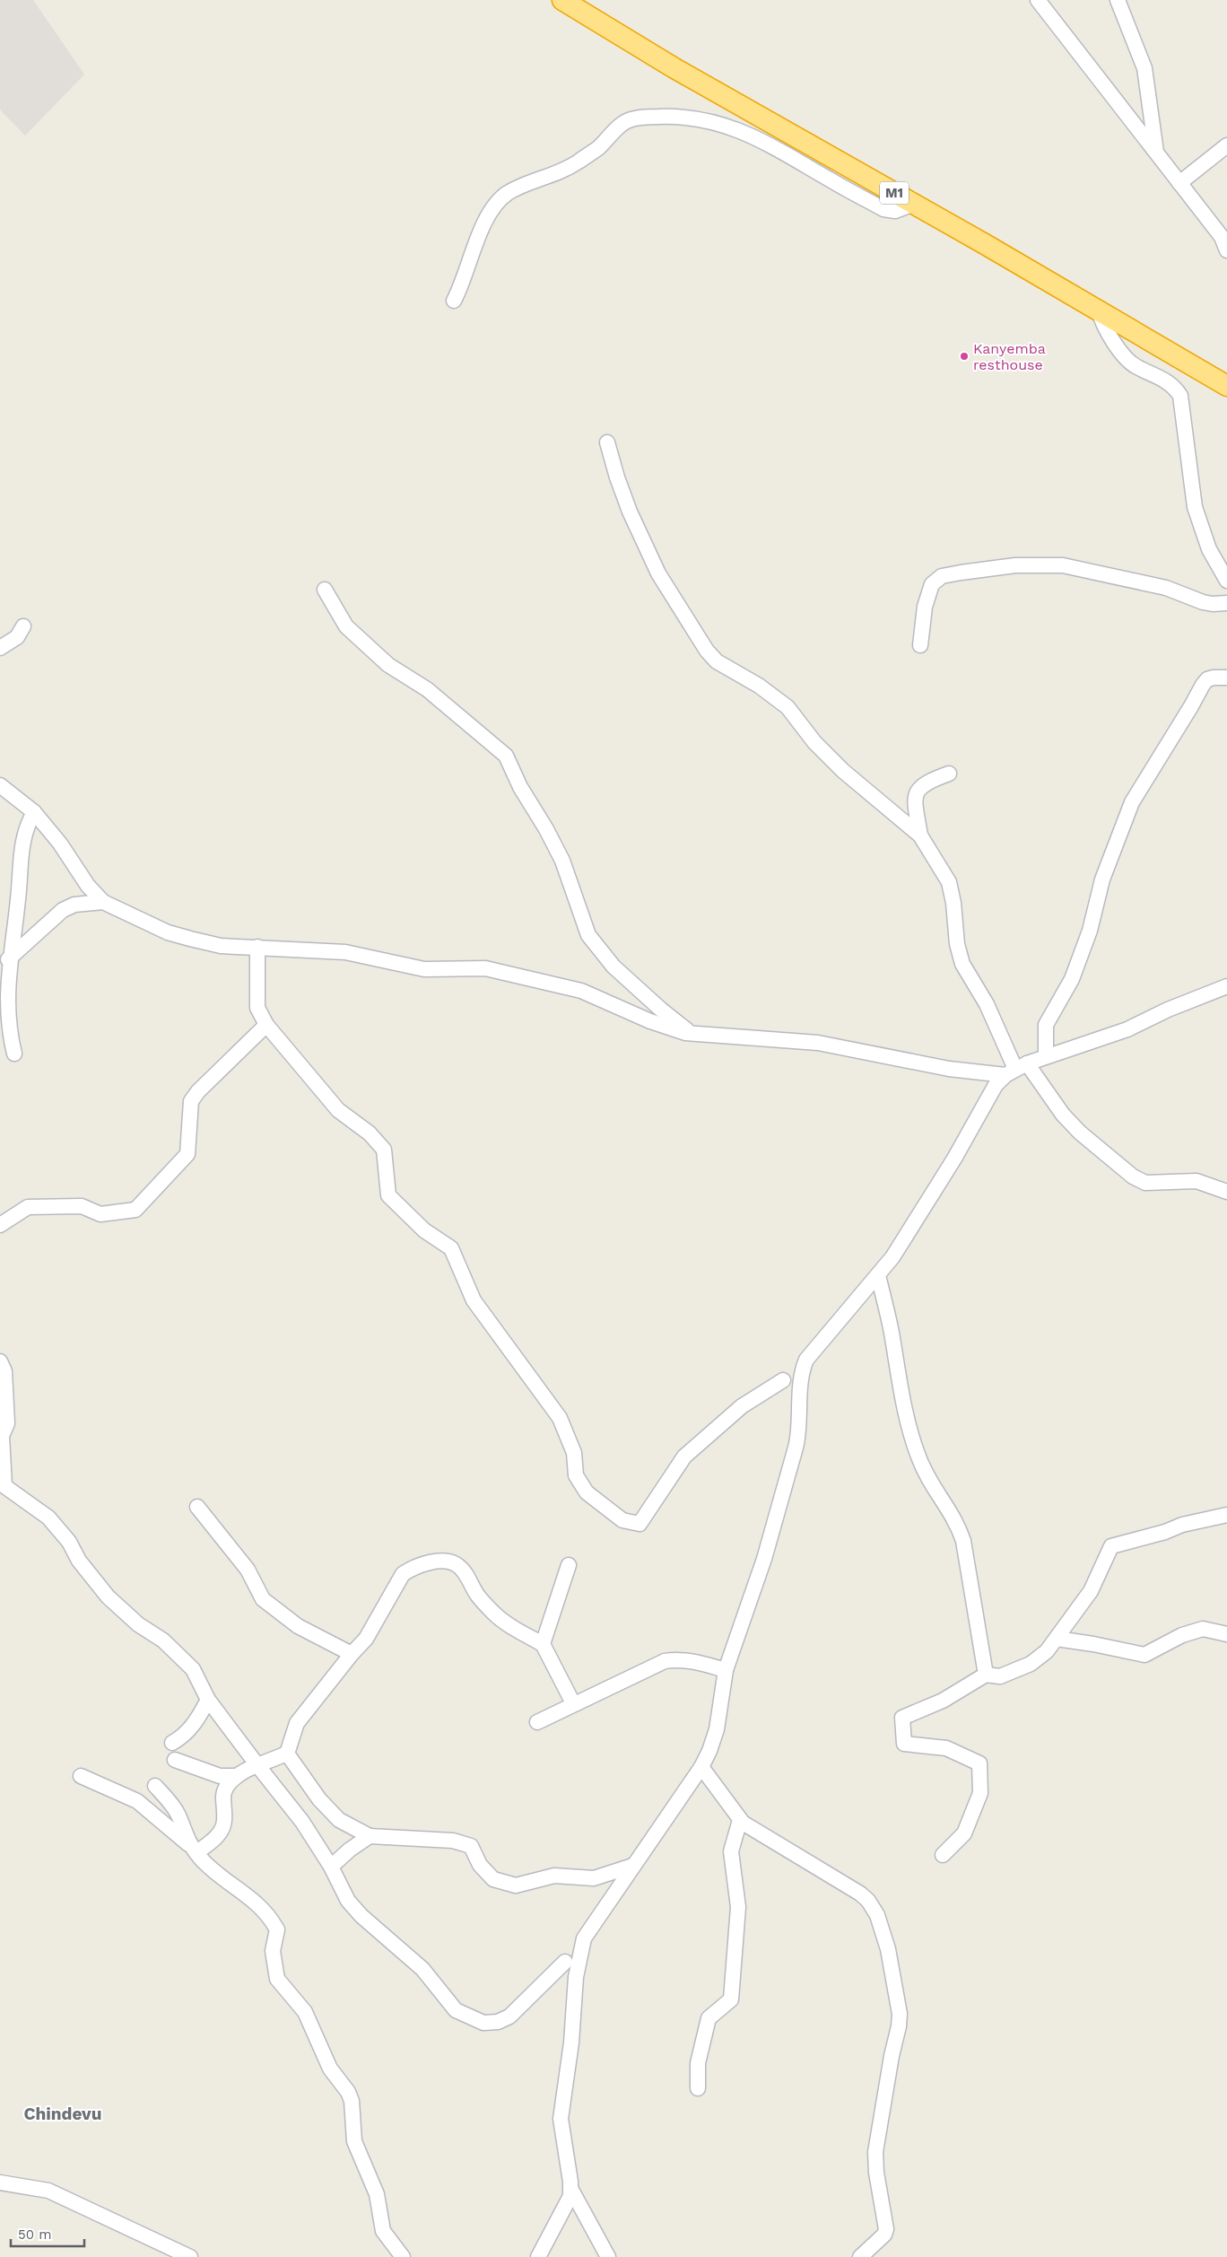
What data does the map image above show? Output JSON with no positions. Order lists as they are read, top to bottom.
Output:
{
  "streets": {
    "highway": ["M1"]
  },
  "districts": ["Chindevu"],
  "places": ["Kanyemba resthouse"],
  "scale_bar": "50 m"
}
